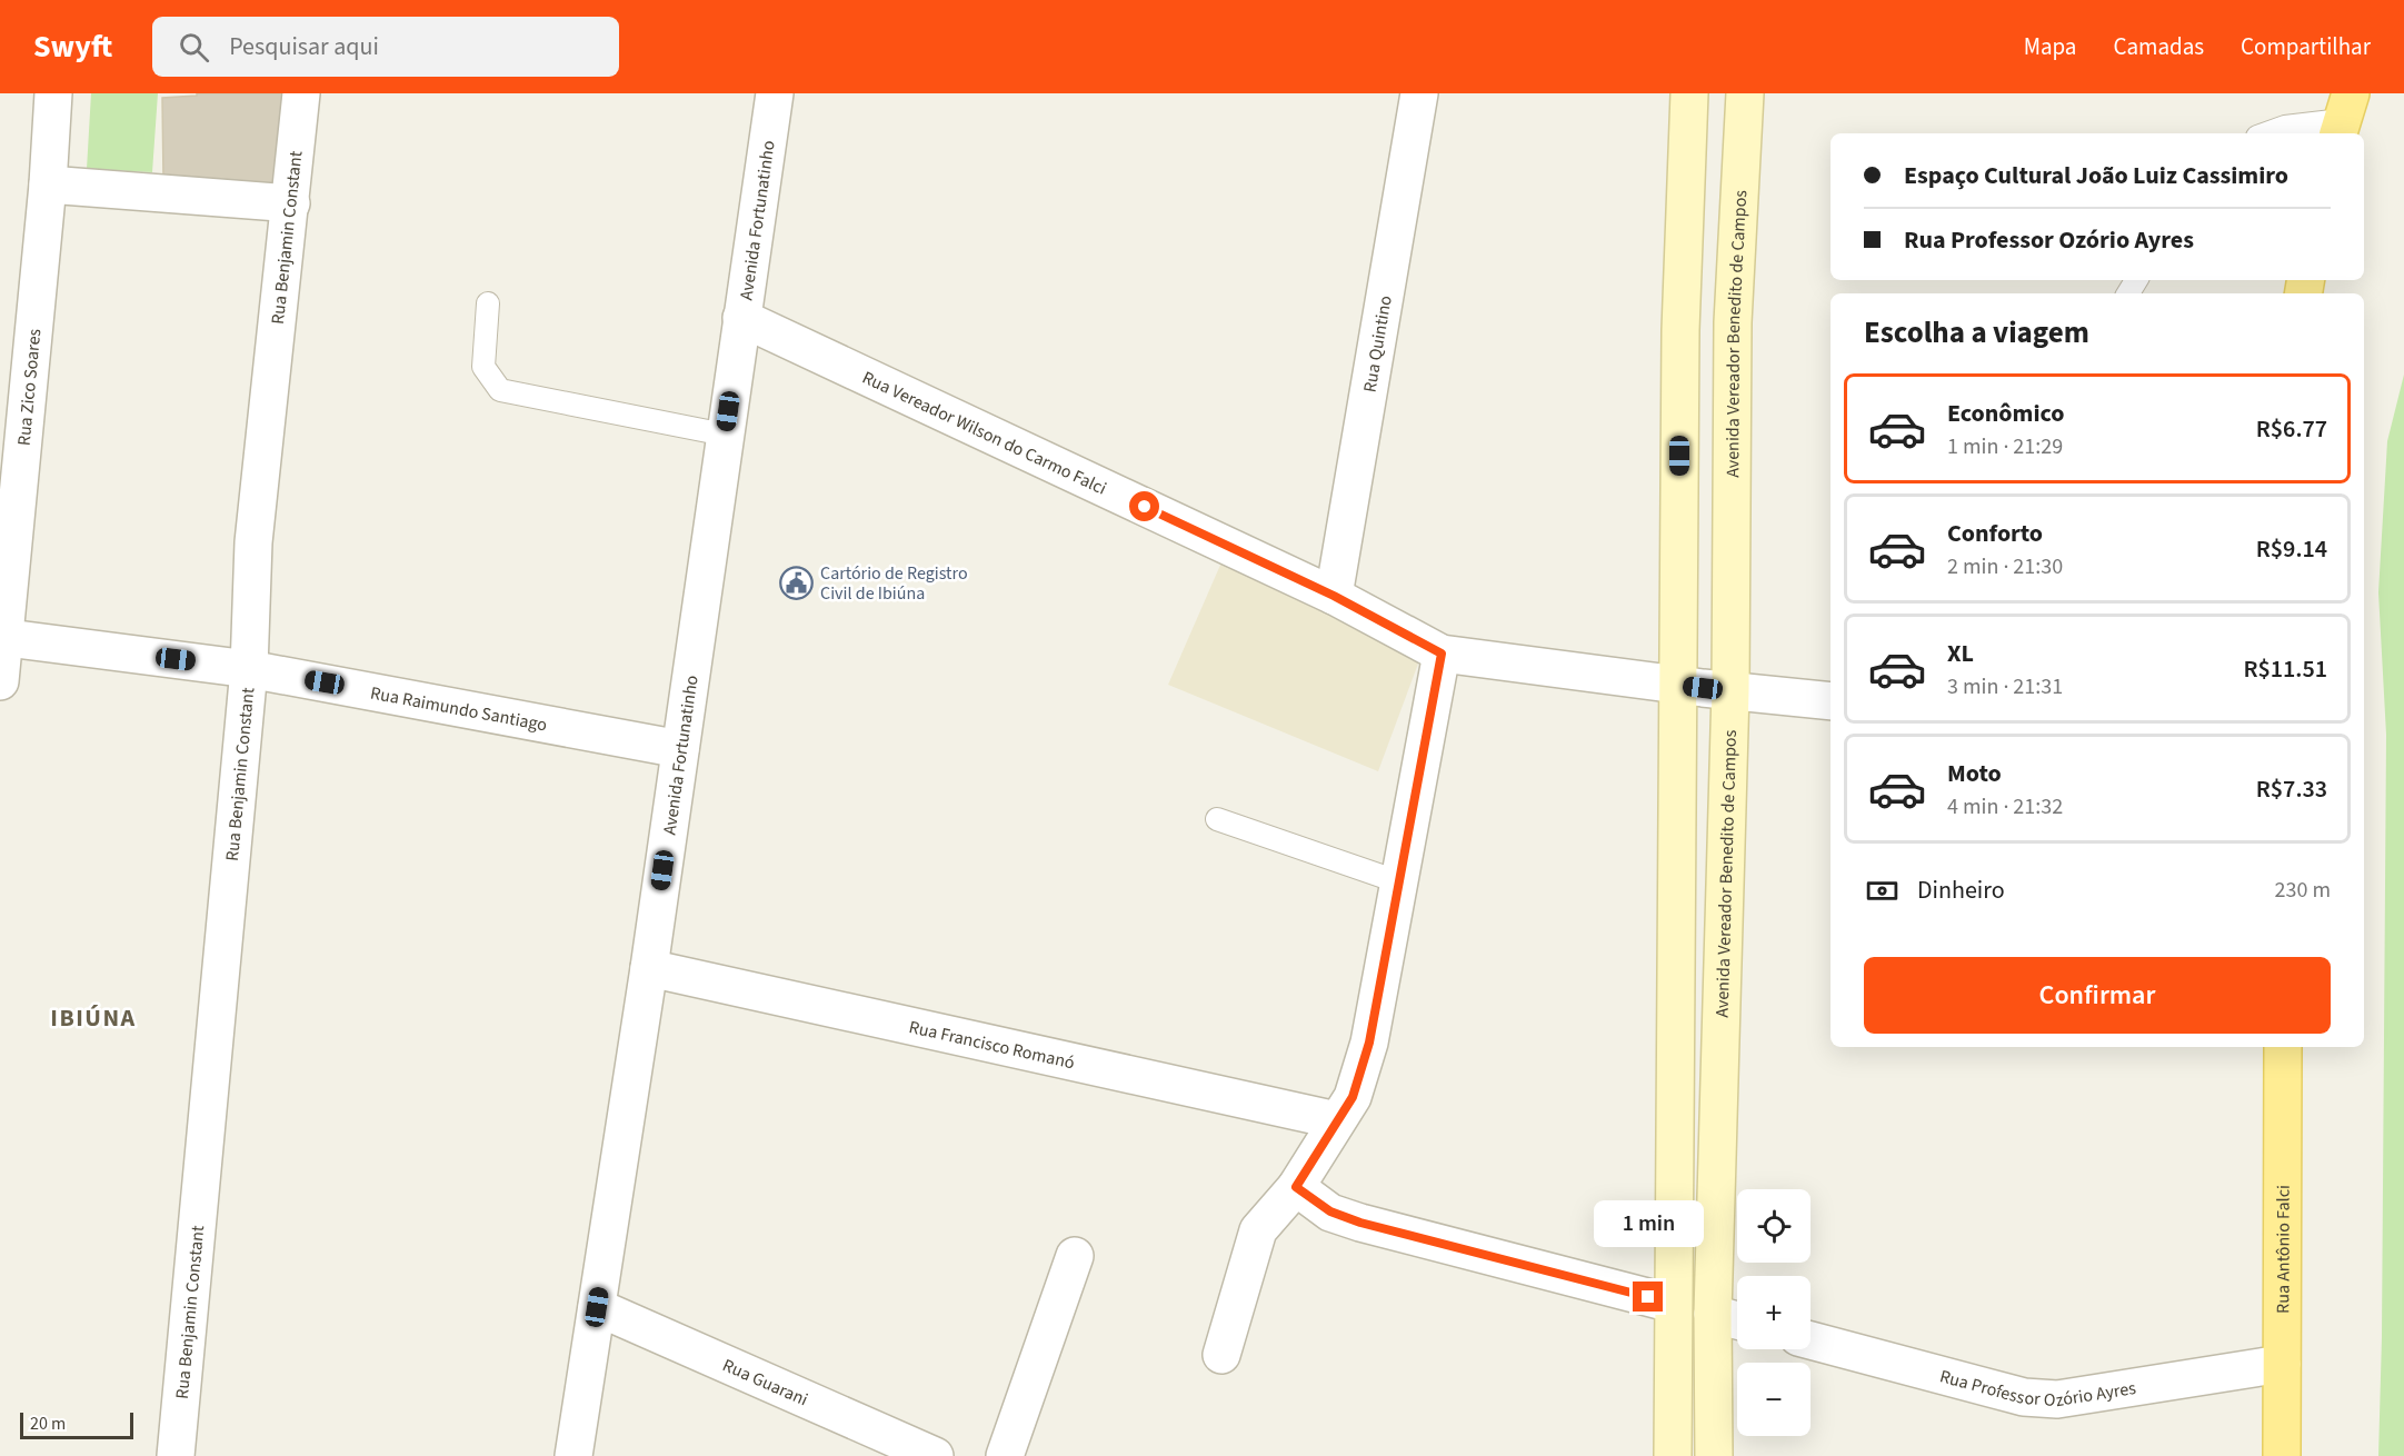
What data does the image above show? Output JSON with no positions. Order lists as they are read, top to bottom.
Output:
{
  "streets": {
    "main road": ["Avenida Vereador Benedito de Campos", "Rua Antônio Falci"],
    "street": [
      "Avenida Fortunatinho",
      "Rua Benjamin Constant",
      "Rua Quintino",
      "Rua Zico Soares",
      "Rua Vereador Wilson do Carmo Falci",
      "Rua Raimundo Santiago",
      "Rua Francisco Romanó",
      "Rua Professor Ozório Ayres",
      "Rua Guarani"
    ]
  },
  "crossings": [
    ["Avenida Fortunatinho", "Rua Vereador Wilson do Carmo Falci"],
    ["Avenida Fortunatinho", "Rua Raimundo Santiago"],
    ["Avenida Fortunatinho", "Rua Francisco Romanó"],
    ["Avenida Fortunatinho", "Rua Guarani"],
    ["Rua Benjamin Constant", "Rua Raimundo Santiago"],
    ["Avenida Vereador Benedito de Campos", "Rua Vereador Wilson do Carmo Falci"],
    ["Rua Quintino", "Rua Vereador Wilson do Carmo Falci"],
    ["Rua Zico Soares", "Rua Raimundo Santiago"],
    ["Rua Antônio Falci", "Rua Professor Ozório Ayres"]
  ],
  "districts": ["IBIÚNA"],
  "places": {
    "public building": ["Cartório de Registro Civil de Ibiúna"]
  },
  "scale_bar": "20 m",
  "page": {
    "header": "Swyft",
    "search": "Pesquisar aqui",
    "nav": ["Mapa", "Camadas", "Compartilhar"],
    "banner": ["Espaço Cultural João Luiz Cassimiro", "Rua Professor Ozório Ayres"],
    "heading": "Escolha a viagem",
    "list": [
      {
        "name": "Econômico",
        "note": "1 min · 21:29",
        "value": "R$6.77"
      },
      {
        "name": "Conforto",
        "note": "2 min · 21:30",
        "value": "R$9.14"
      },
      {
        "name": "XL",
        "note": "3 min · 21:31",
        "value": "R$11.51"
      },
      {
        "name": "Moto",
        "note": "4 min · 21:32",
        "value": "R$7.33"
      }
    ],
    "pay": ["Dinheiro", "230 m"],
    "buttons": "Confirmar",
    "map_buttons": ["+", "−"],
    "bubble": "1 min",
    "scale": "20 m"
  }
}
